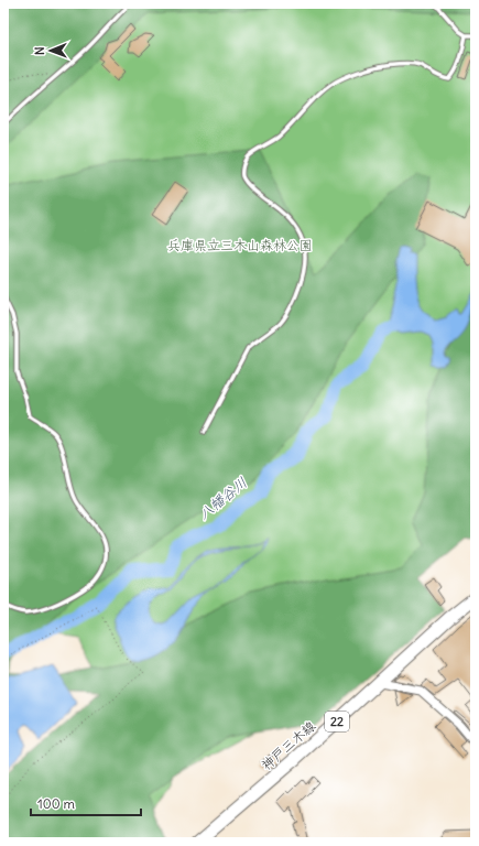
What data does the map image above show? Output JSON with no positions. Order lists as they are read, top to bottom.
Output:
{
  "streets": {
    "main road": ["22", "神戸三木線"]
  },
  "water": ["八幡谷川"],
  "parks": ["兵庫県立三木山森林公園"],
  "scale_bar": "100 m",
  "north": "left"
}
